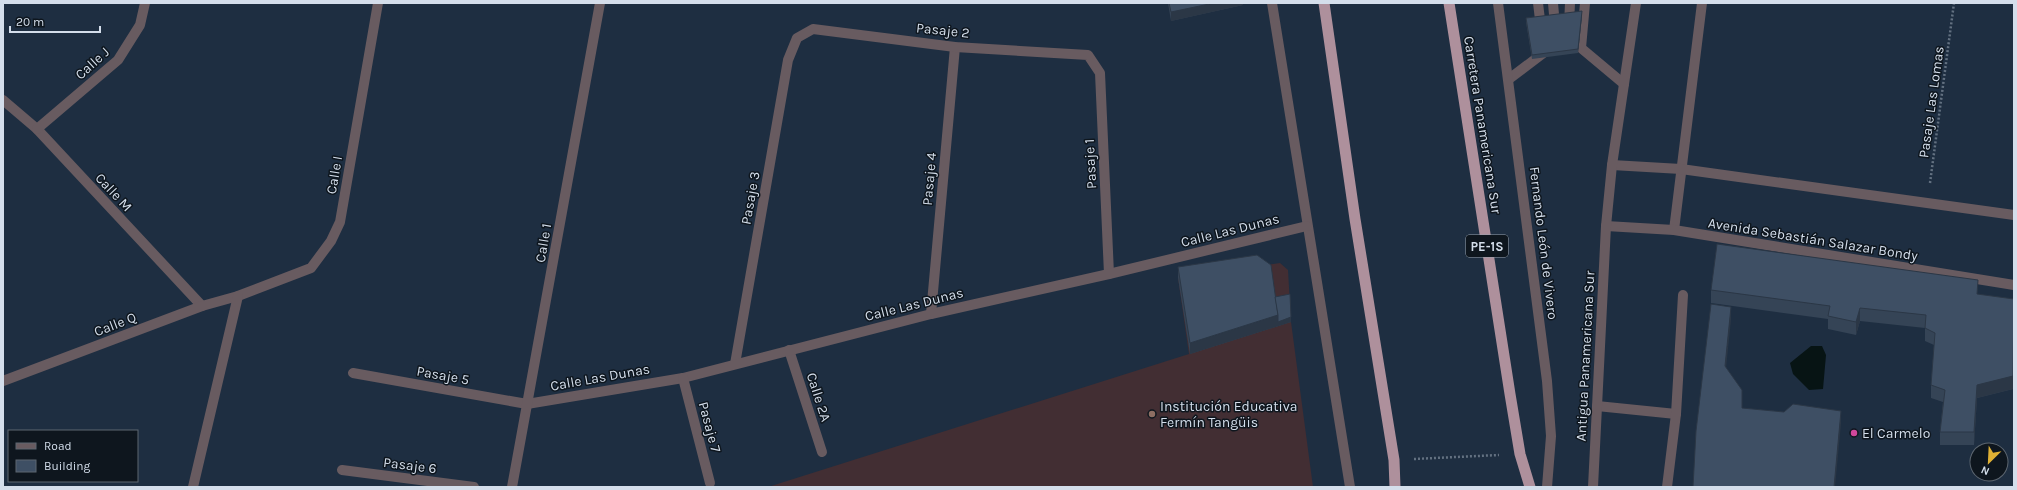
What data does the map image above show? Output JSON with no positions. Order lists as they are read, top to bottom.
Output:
{
  "streets": {
    "highway": ["Carretera Panamericana Sur", "PE-1S"],
    "street": [
      "Pasaje 2",
      "Calle J",
      "Pasaje 1",
      "Calle I",
      "Pasaje 4",
      "Calle M",
      "Pasaje 3",
      "Calle Las Dunas",
      "Avenida Sebastián Salazar Bondy",
      "Calle 1",
      "Fernando León de Vivero",
      "Calle Q",
      "Antigua Panamericana Sur",
      "Pasaje 5",
      "Calle 2A",
      "Pasaje 7",
      "Pasaje 6"
    ],
    "path": ["Pasaje Las Lomas"]
  },
  "crossings": [
    ["Pasaje 2", "Pasaje 1"],
    ["Pasaje 2", "Pasaje 4"],
    ["Pasaje 2", "Pasaje 3"],
    ["Calle J", "Calle M"],
    ["Pasaje 1", "Calle Las Dunas"],
    ["Calle I", "Calle Q"],
    ["Pasaje 4", "Calle Las Dunas"],
    ["Calle M", "Calle Q"],
    ["Pasaje 3", "Calle Las Dunas"],
    ["Calle Las Dunas", "Calle 1"],
    ["Calle Las Dunas", "Pasaje 5"],
    ["Calle Las Dunas", "Calle 2A"],
    ["Calle Las Dunas", "Pasaje 7"],
    ["Avenida Sebastián Salazar Bondy", "Antigua Panamericana Sur"],
    ["Calle 1", "Pasaje 5"]
  ],
  "places": ["Institución Educativa Fermín Tangüis", "El Carmelo"],
  "legend": ["Road", "Building"],
  "scale_bar": "20 m",
  "north": "bottom left"
}
